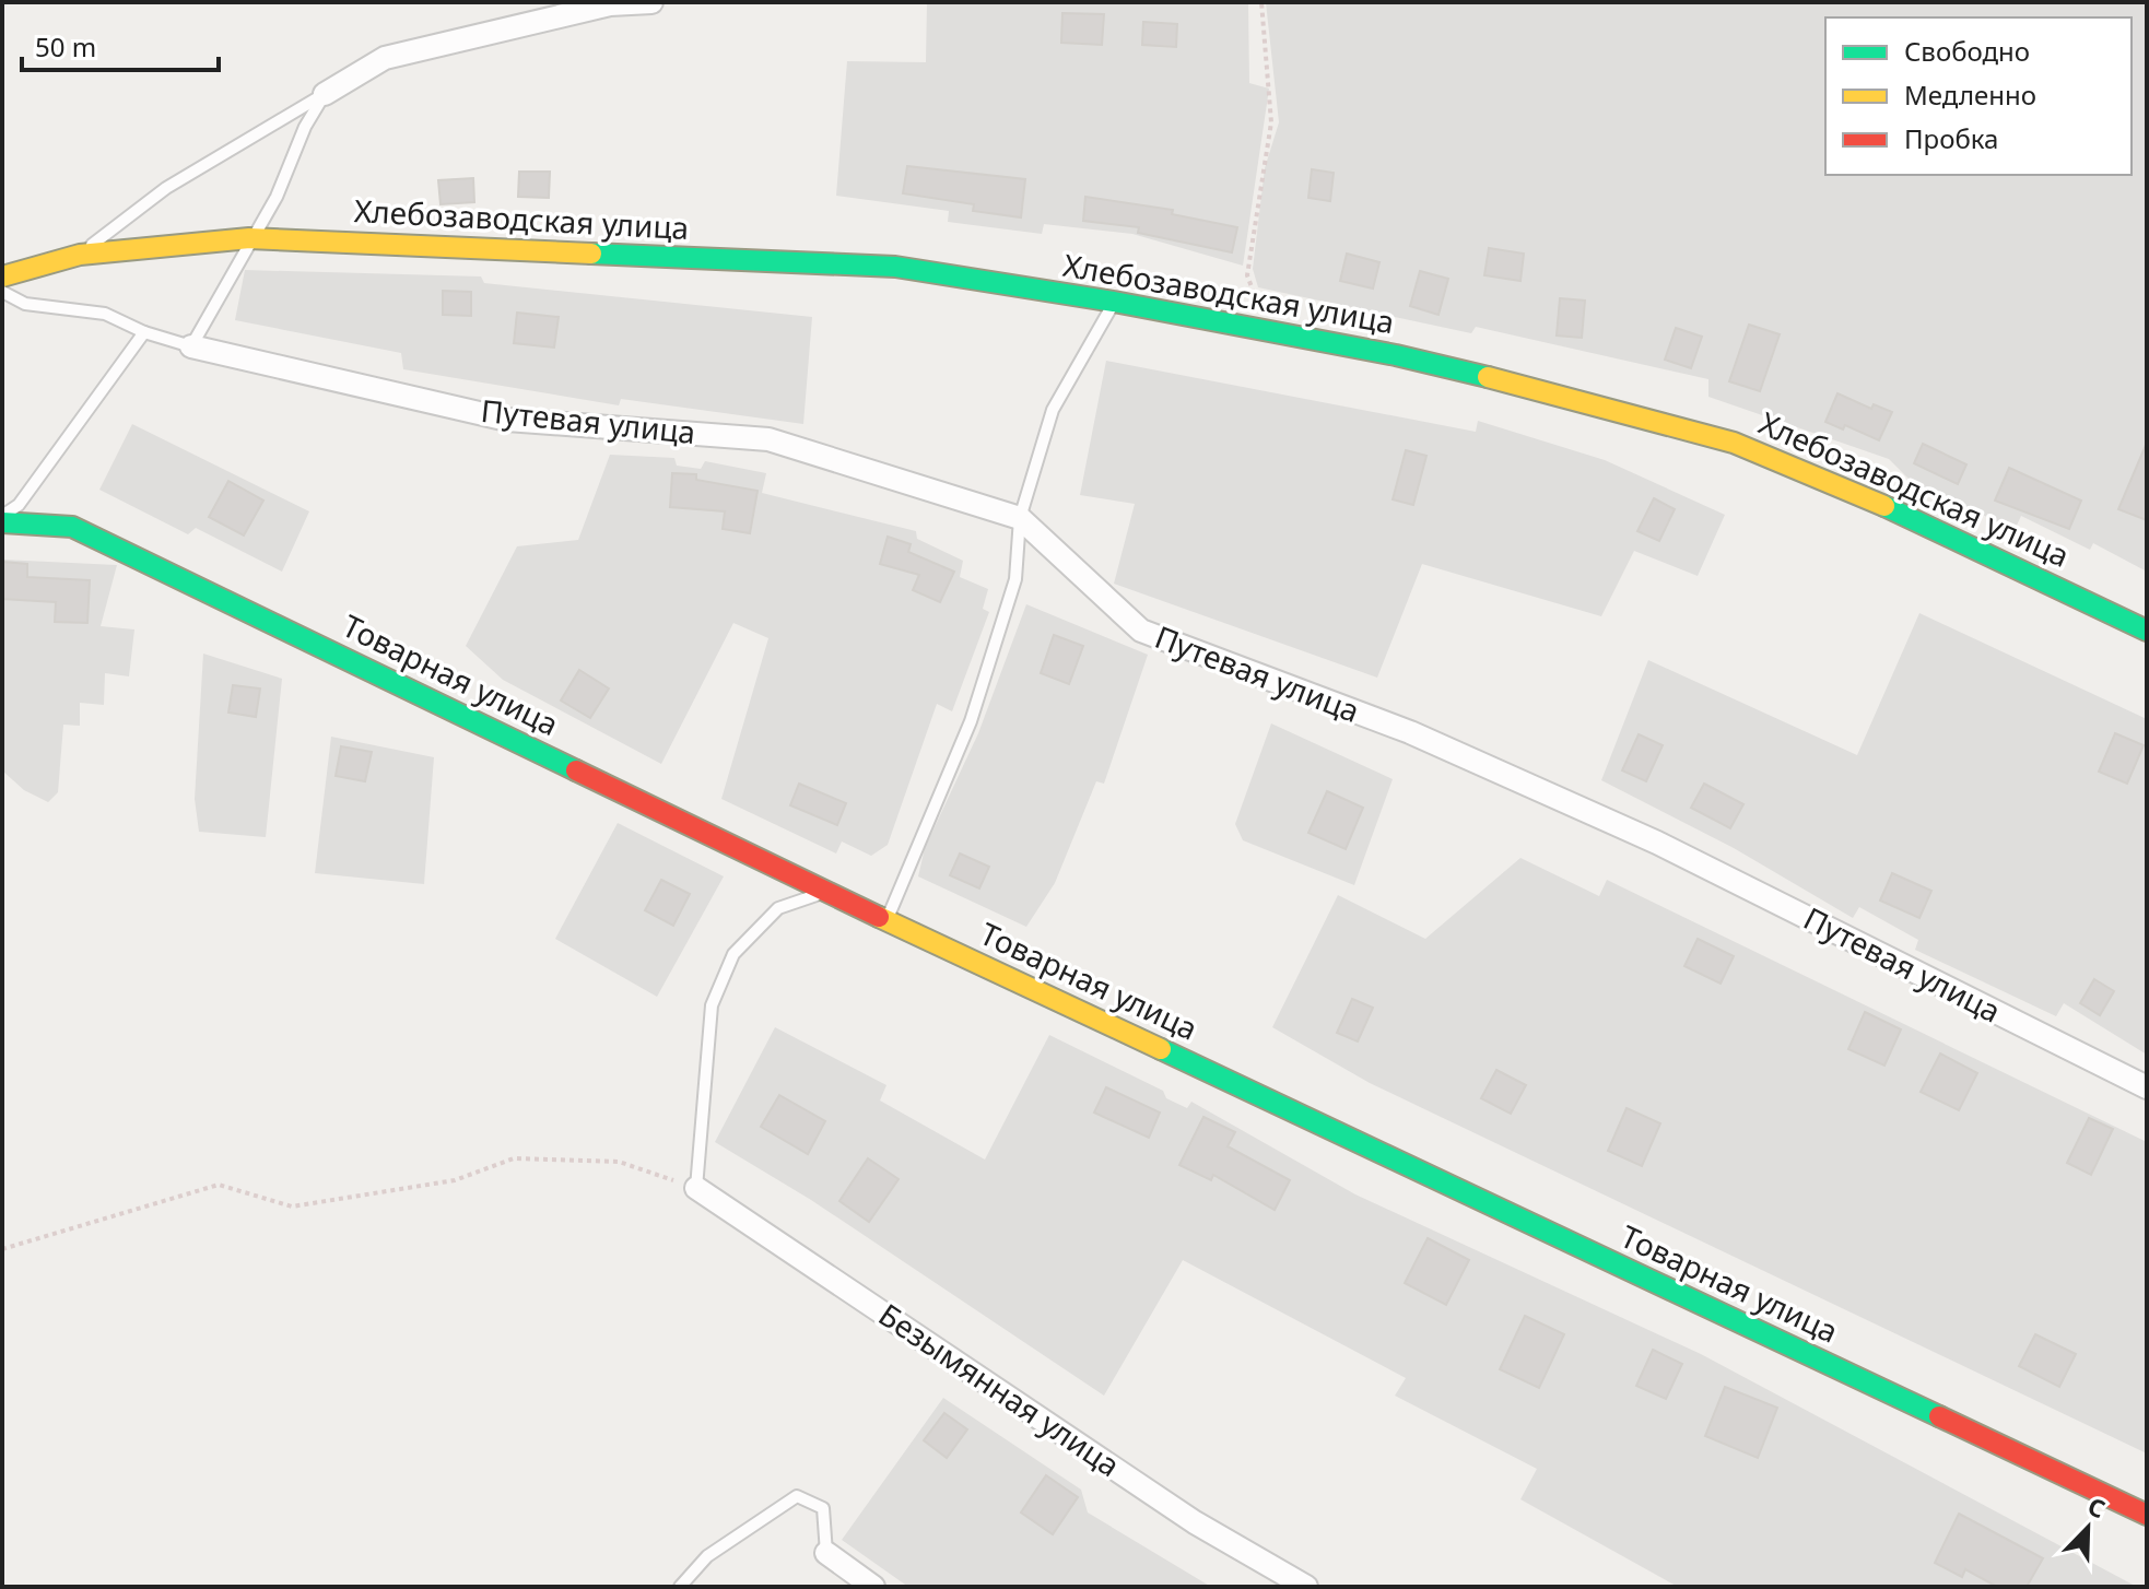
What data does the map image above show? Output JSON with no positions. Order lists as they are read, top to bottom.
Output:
{
  "streets": {
    "street": [
      "Хлебозаводская улица",
      "Путевая улица",
      "Товарная улица",
      "Безымянная улица"
    ]
  },
  "legend": ["Свободно", "Медленно", "Пробка"],
  "scale_bar": "50 m",
  "north": "top right"
}
